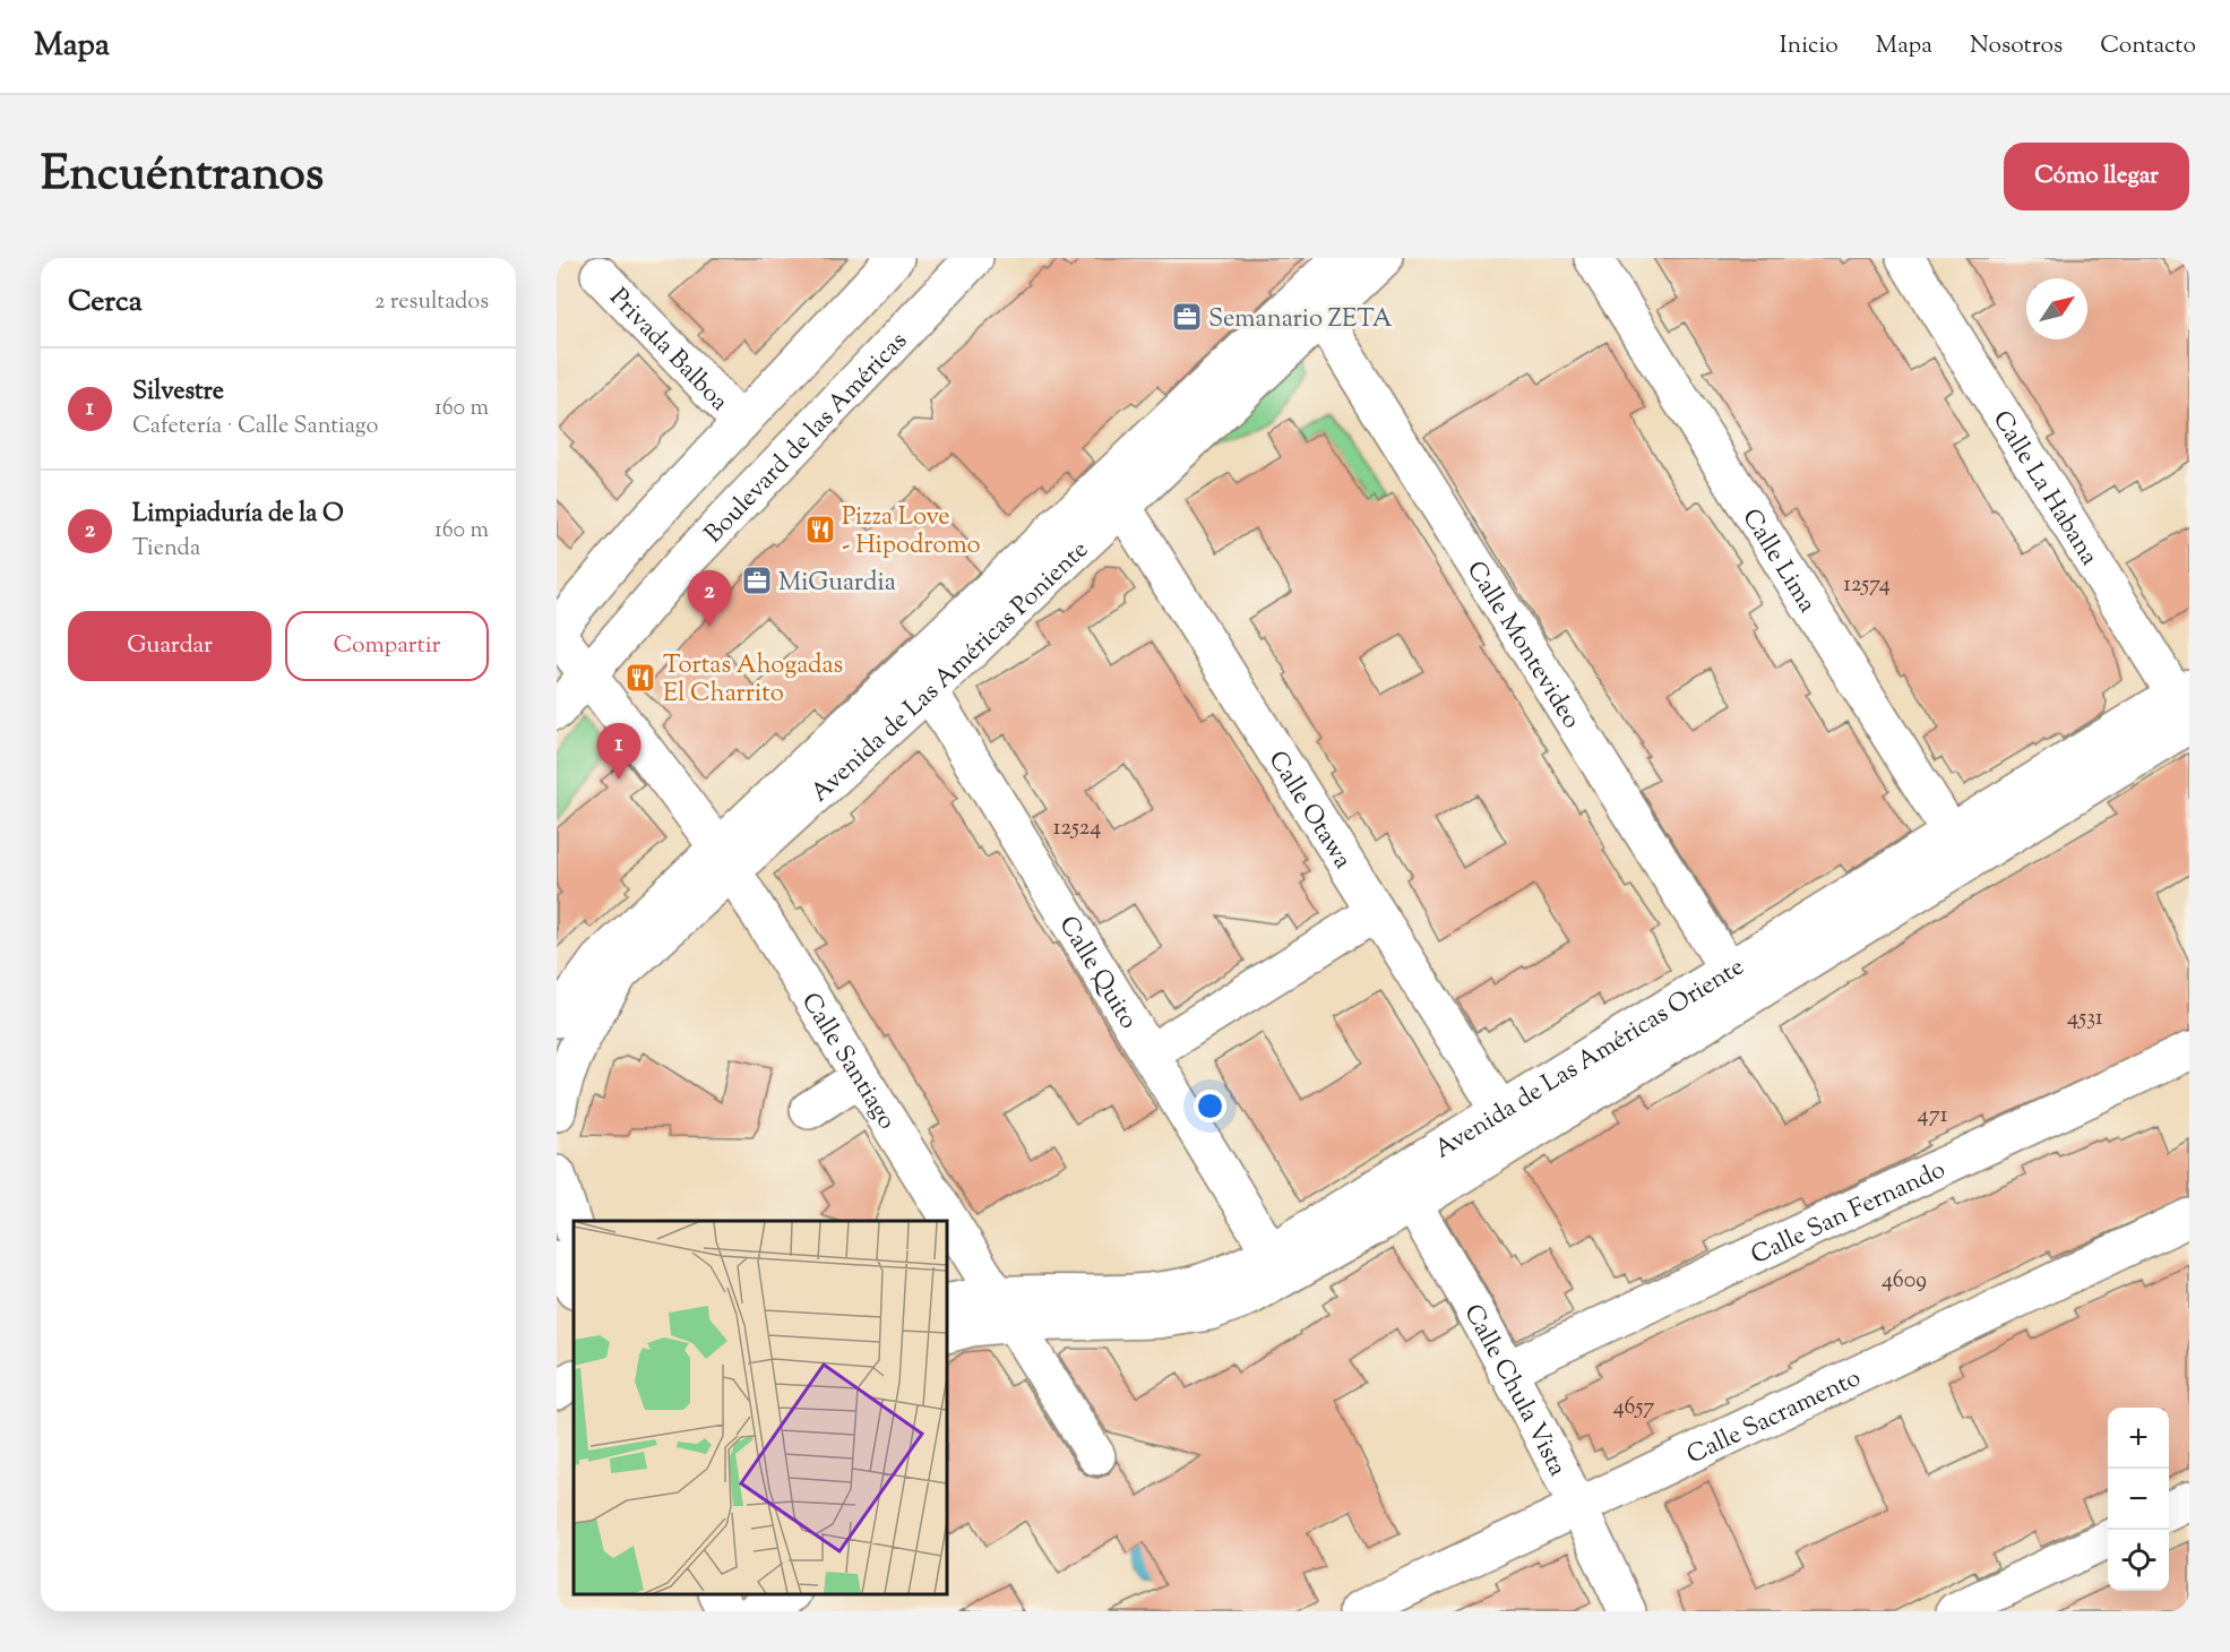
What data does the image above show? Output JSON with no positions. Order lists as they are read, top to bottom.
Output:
{
  "streets": {
    "street": [
      "Privada Balboa",
      "Boulevard de las Américas",
      "Calle La Habana",
      "Calle Lima",
      "Calle Montevideo",
      "Avenida de Las Américas Poniente",
      "Calle Otawa",
      "Calle Quito",
      "Avenida de Las Américas Oriente",
      "Calle Santiago",
      "Calle San Fernando",
      "Calle Chula Vista",
      "Calle Sacramento"
    ]
  },
  "crossings": [
    ["Boulevard de las Américas", "Calle Santiago"],
    ["Calle La Habana", "Avenida de Las Américas Oriente"],
    ["Calle Lima", "Avenida de Las Américas Oriente"],
    ["Calle Montevideo", "Avenida de Las Américas Poniente"],
    ["Calle Montevideo", "Avenida de Las Américas Oriente"],
    ["Avenida de Las Américas Poniente", "Calle Otawa"],
    ["Avenida de Las Américas Poniente", "Calle Quito"],
    ["Avenida de Las Américas Poniente", "Calle Santiago"],
    ["Calle Otawa", "Avenida de Las Américas Oriente"],
    ["Calle Quito", "Avenida de Las Américas Oriente"],
    ["Avenida de Las Américas Oriente", "Calle Santiago"],
    ["Avenida de Las Américas Oriente", "Calle Chula Vista"],
    ["Calle San Fernando", "Calle Chula Vista"],
    ["Calle Chula Vista", "Calle Sacramento"]
  ],
  "places": {
    "office": ["Semanario ZETA", "MiGuardia"],
    "restaurant": ["Pizza Love - Hipodromo", "Tortas Ahogadas El Charrito"]
  },
  "house_numbers": [
    "12574",
    "12524",
    "4531",
    "471",
    "4609",
    "4657"
  ],
  "north": "top right",
  "page": {
    "header": "Mapa",
    "nav": [
      "Inicio",
      "Mapa",
      "Nosotros",
      "Contacto"
    ],
    "title": "Encuéntranos",
    "buttons": [
      "Cómo llegar",
      ["Guardar", "Compartir"]
    ],
    "heading": ["Cerca", "2 resultados"],
    "list": [
      {
        "mark": "1",
        "name": "Silvestre",
        "note": "Cafetería · Calle Santiago",
        "value": "160 m"
      },
      {
        "mark": "2",
        "name": "Limpiaduría de la O",
        "note": "Tienda",
        "value": "160 m"
      }
    ],
    "pins": ["2", "1"],
    "map_buttons": ["+", "−"]
  }
}
